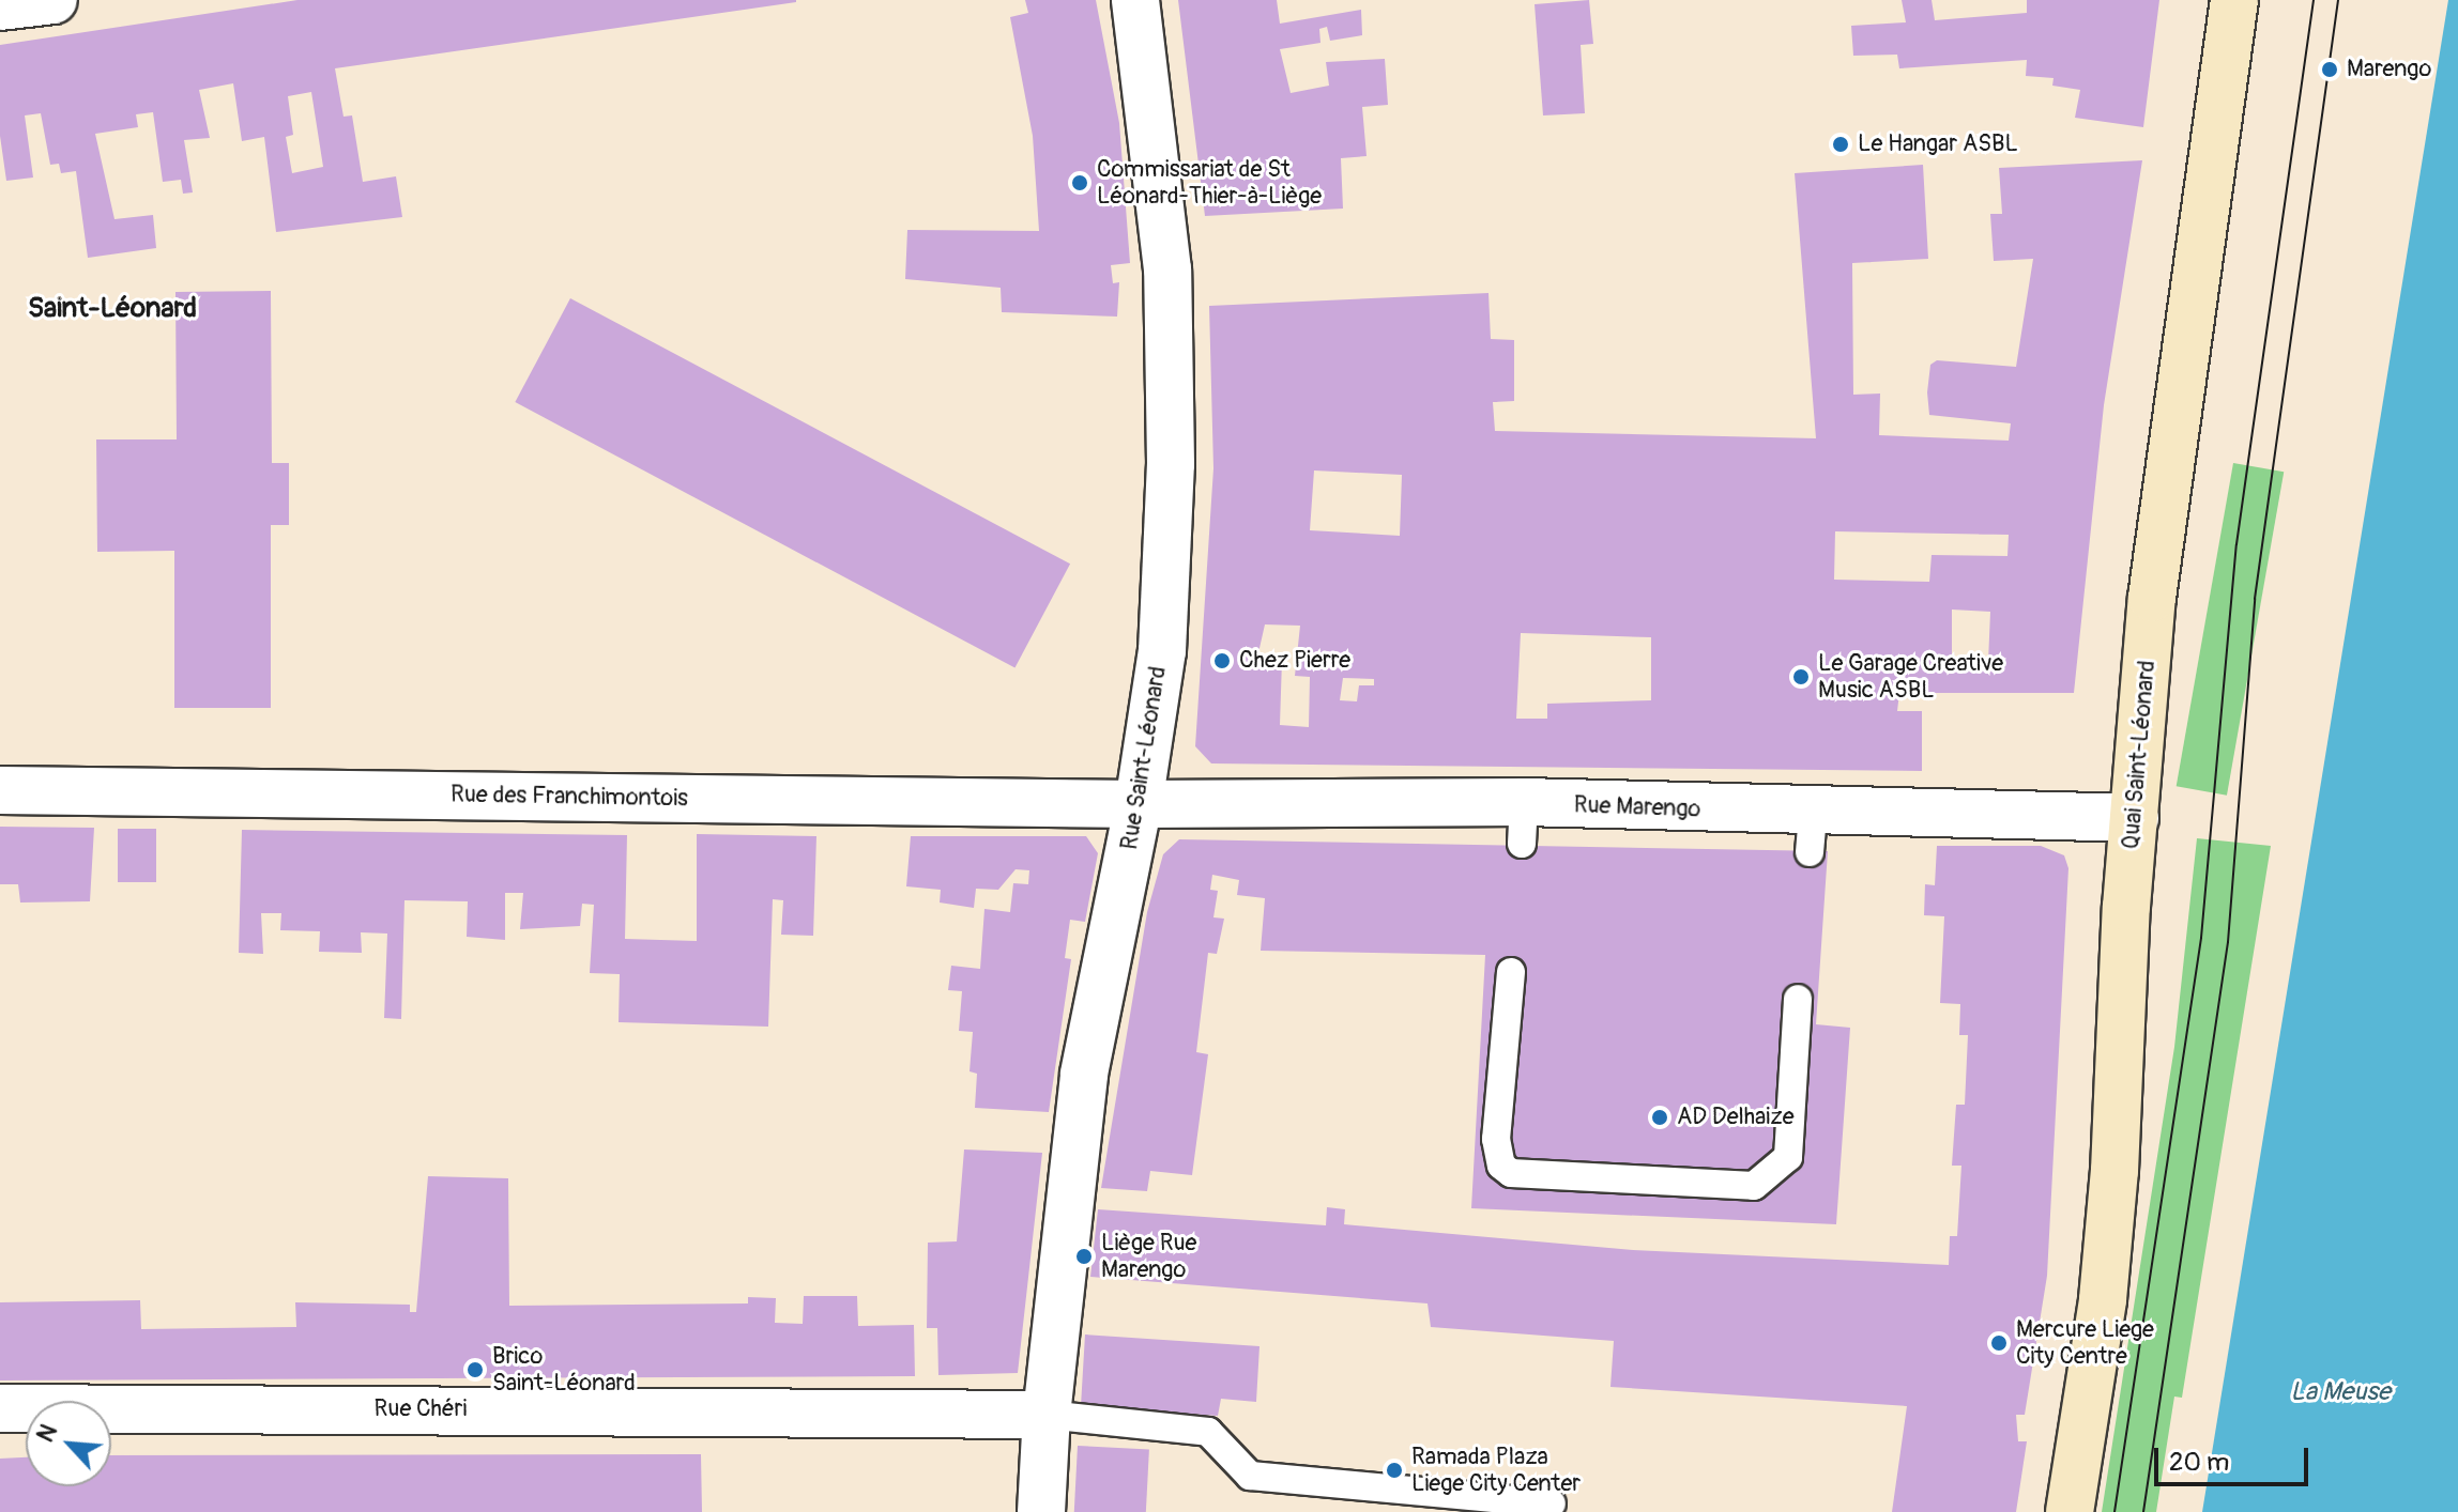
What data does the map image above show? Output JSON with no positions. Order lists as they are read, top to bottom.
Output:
{
  "streets": {
    "main road": ["Quai Saint-Léonard"],
    "street": [
      "Rue Saint-Léonard",
      "Rue des Franchimontois",
      "Rue Marengo",
      "Rue Chéri"
    ]
  },
  "crossings": [
    ["Quai Saint-Léonard", "Rue Marengo"],
    ["Rue Saint-Léonard", "Rue des Franchimontois"],
    ["Rue Saint-Léonard", "Rue Marengo"],
    ["Rue Saint-Léonard", "Rue Chéri"],
    ["Rue des Franchimontois", "Rue Marengo"]
  ],
  "districts": ["Saint-Léonard"],
  "water": ["La Meuse"],
  "places": [
    "Marengo",
    "Le Hangar ASBL",
    "Commissariat de St Léonard-Thier-à-Liège",
    "Chez Pierre",
    "Le Garage Creative Music ASBL",
    "AD Delhaize",
    "Liège Rue Marengo",
    "Mercure Liege City Centre",
    "Brico Saint-Léonard",
    "Ramada Plaza Liege City Center"
  ],
  "scale_bar": "20 m",
  "north": "top left"
}
